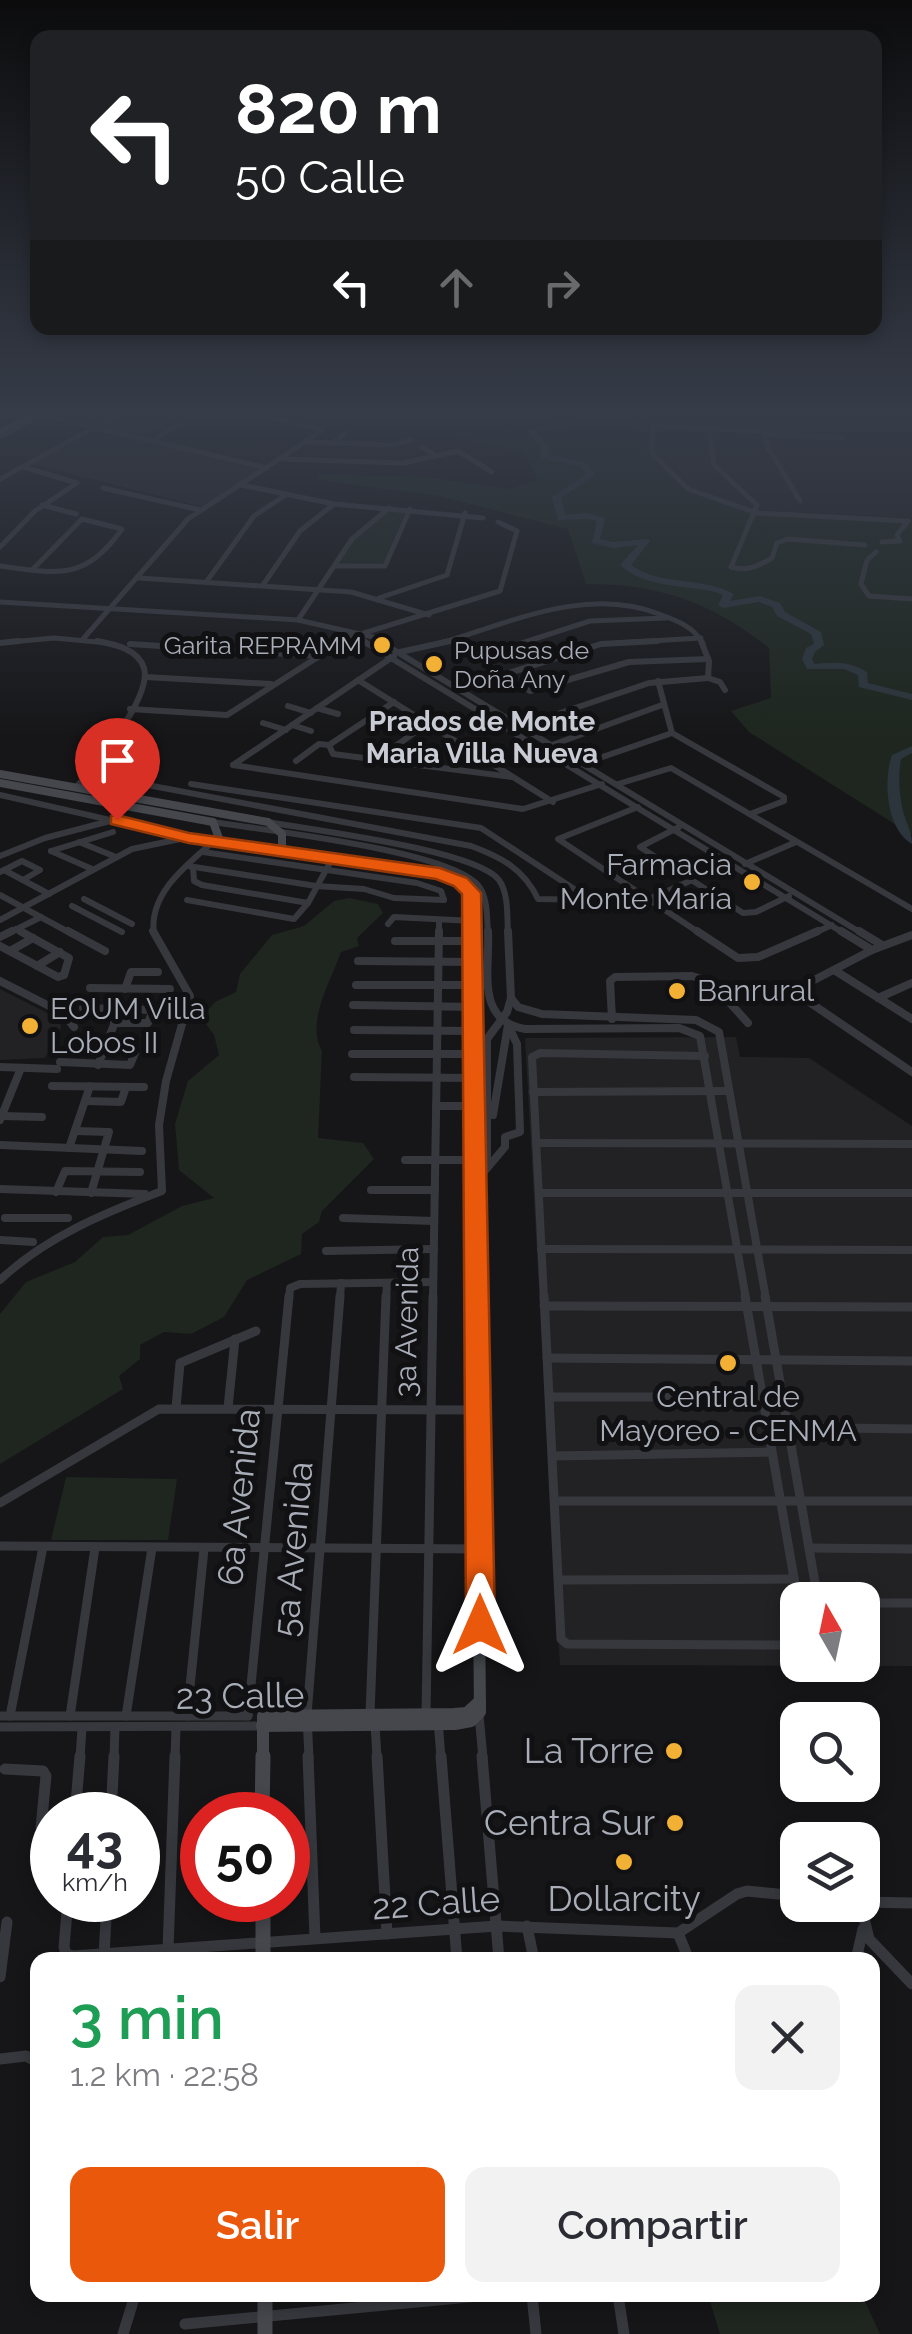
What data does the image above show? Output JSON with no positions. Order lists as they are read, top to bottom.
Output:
{
  "streets": {
    "main road": ["6a Avenida", "23 Calle"],
    "street": ["3a Avenida", "5a Avenida", "22 Calle"]
  },
  "crossings": [
    ["3a Avenida", "23 Calle"],
    ["3a Avenida", "22 Calle"],
    ["6a Avenida", "5a Avenida"],
    ["6a Avenida", "23 Calle"],
    ["5a Avenida", "23 Calle"],
    ["5a Avenida", "22 Calle"]
  ],
  "districts": ["Prados de Monte Maria Villa Nueva"],
  "places": [
    "Garita REPRAMM",
    "Pupusas de Doña Any",
    "Farmacia Monte María",
    "Banrural",
    "EOUM Villa Lobos II",
    "Central de Mayoreo - CENMA",
    "La Torre",
    "Centra Sur",
    "Dollarcity"
  ],
  "north": "top",
  "page": {
    "turn": ["820 m", "50 Calle"],
    "speed": "43 km/h",
    "limit": "50",
    "heading": ["3 min", "1.2 km · 22:58"],
    "buttons": ["Salir", "Compartir"]
  }
}
